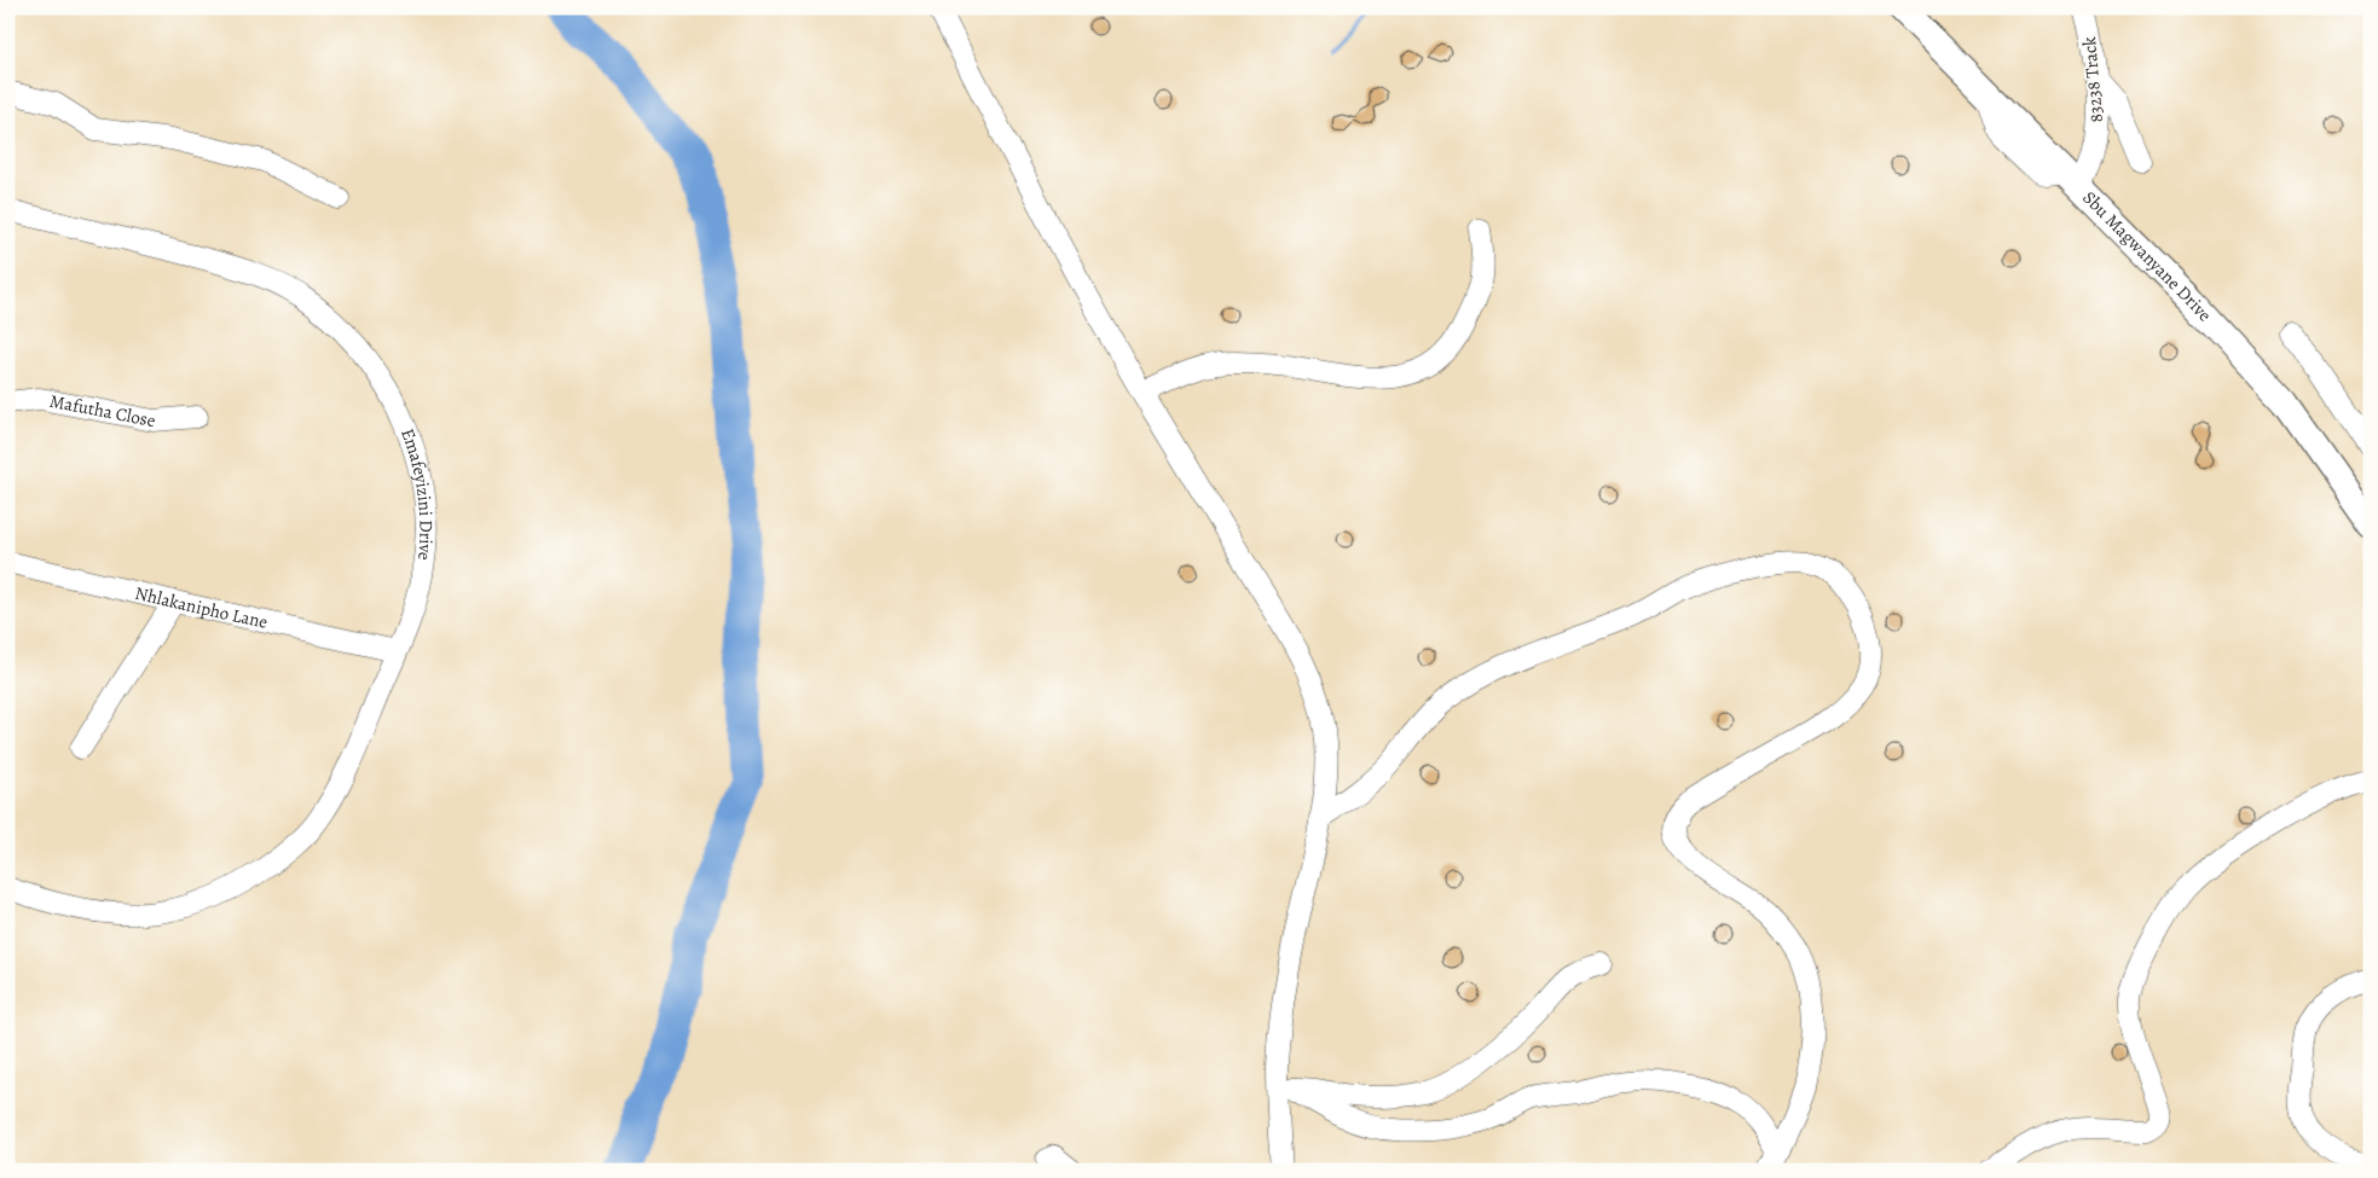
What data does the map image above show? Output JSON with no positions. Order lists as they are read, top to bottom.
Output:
{
  "streets": {
    "main road": ["Sbu Magwanyane Drive"],
    "street": [
      "83238 Track",
      "Mafutha Close",
      "Emafeyizini Drive",
      "Nhlakanipho Lane"
    ]
  },
  "crossings": [
    ["83238 Track", "Sbu Magwanyane Drive"],
    ["Emafeyizini Drive", "Nhlakanipho Lane"]
  ]
}
